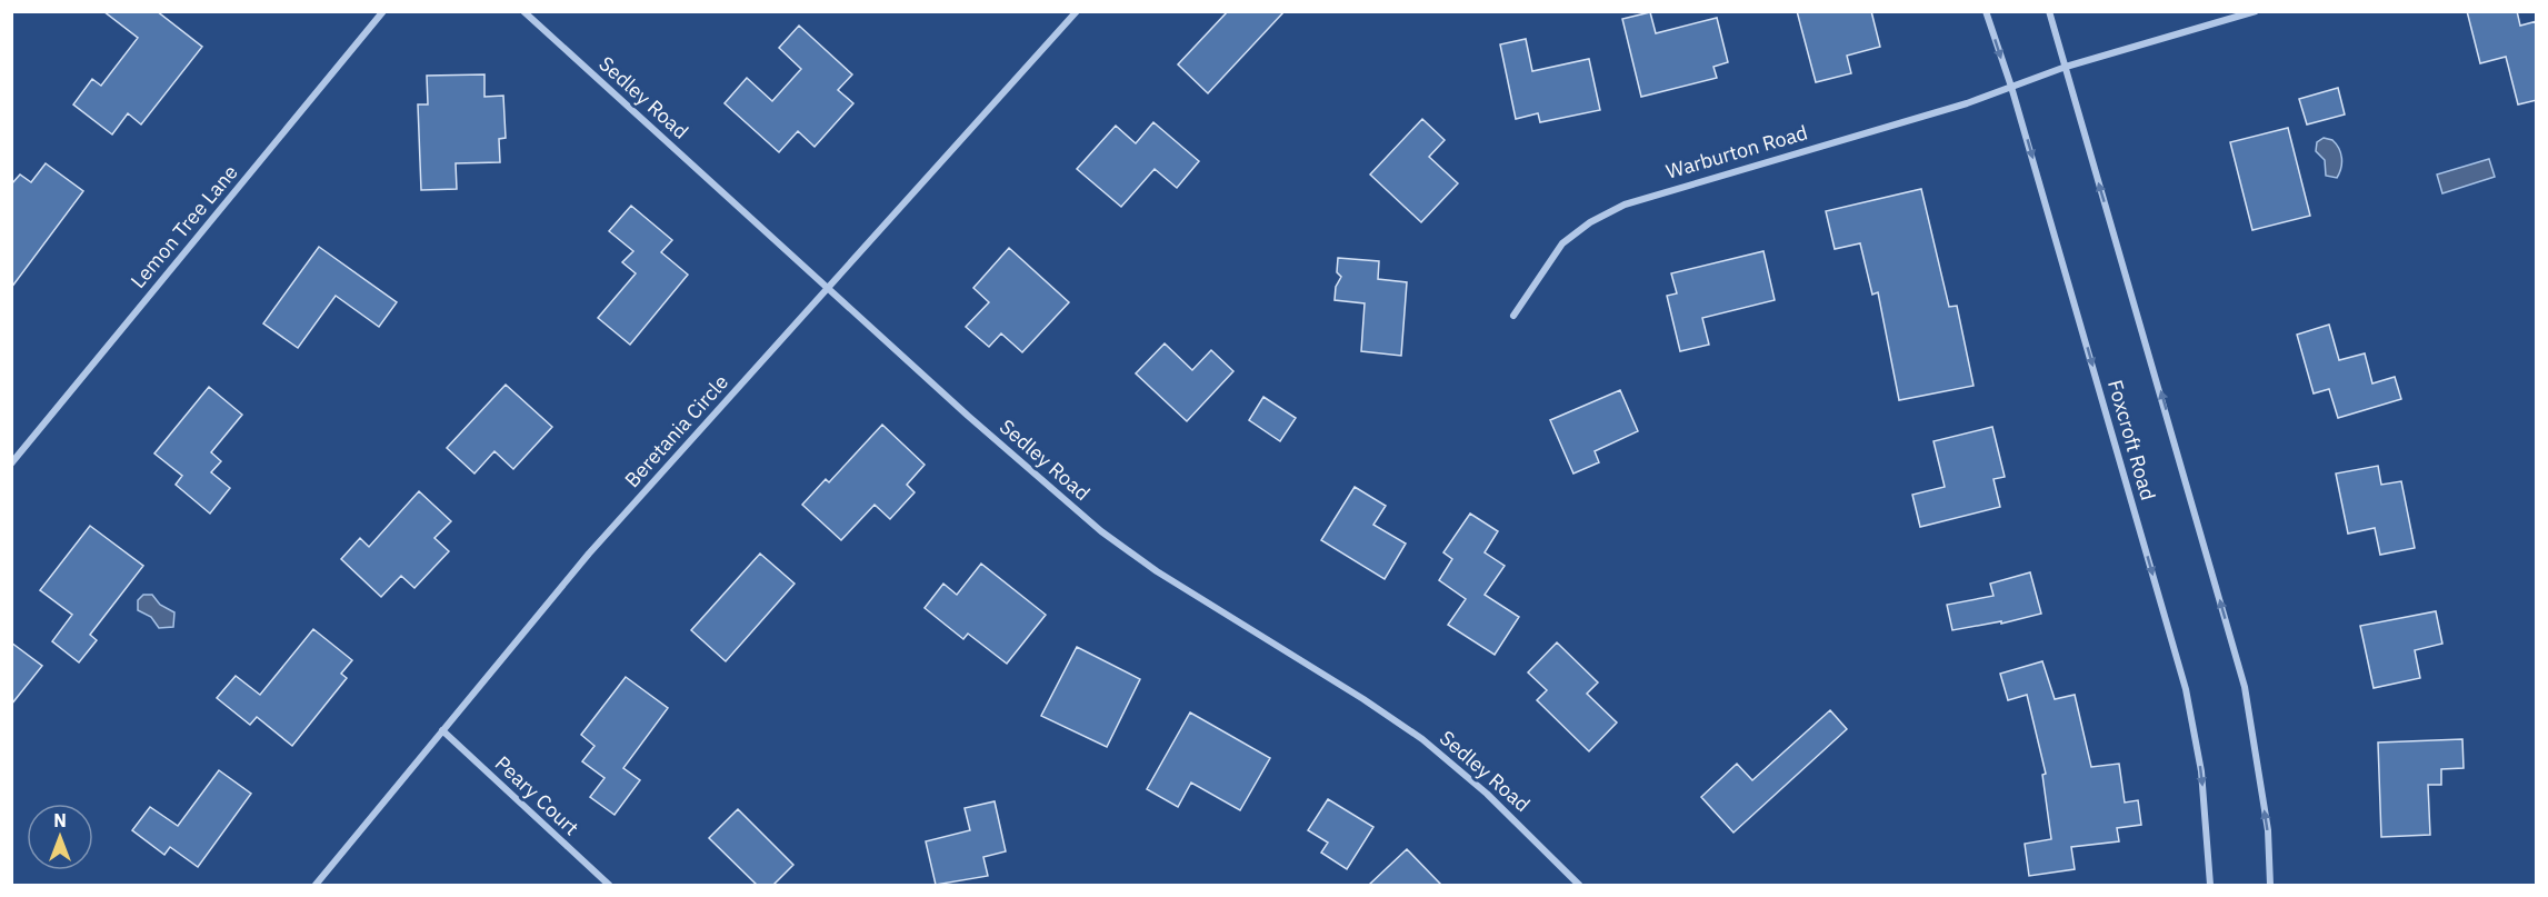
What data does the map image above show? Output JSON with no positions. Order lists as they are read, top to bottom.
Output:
{
  "streets": {
    "street": [
      "Sedley Road",
      "Warburton Road",
      "Lemon Tree Lane",
      "Beretania Circle",
      "Foxcroft Road",
      "Peary Court"
    ]
  },
  "crossings": [
    ["Sedley Road", "Beretania Circle"],
    ["Warburton Road", "Foxcroft Road"],
    ["Beretania Circle", "Peary Court"]
  ],
  "north": "top"
}
